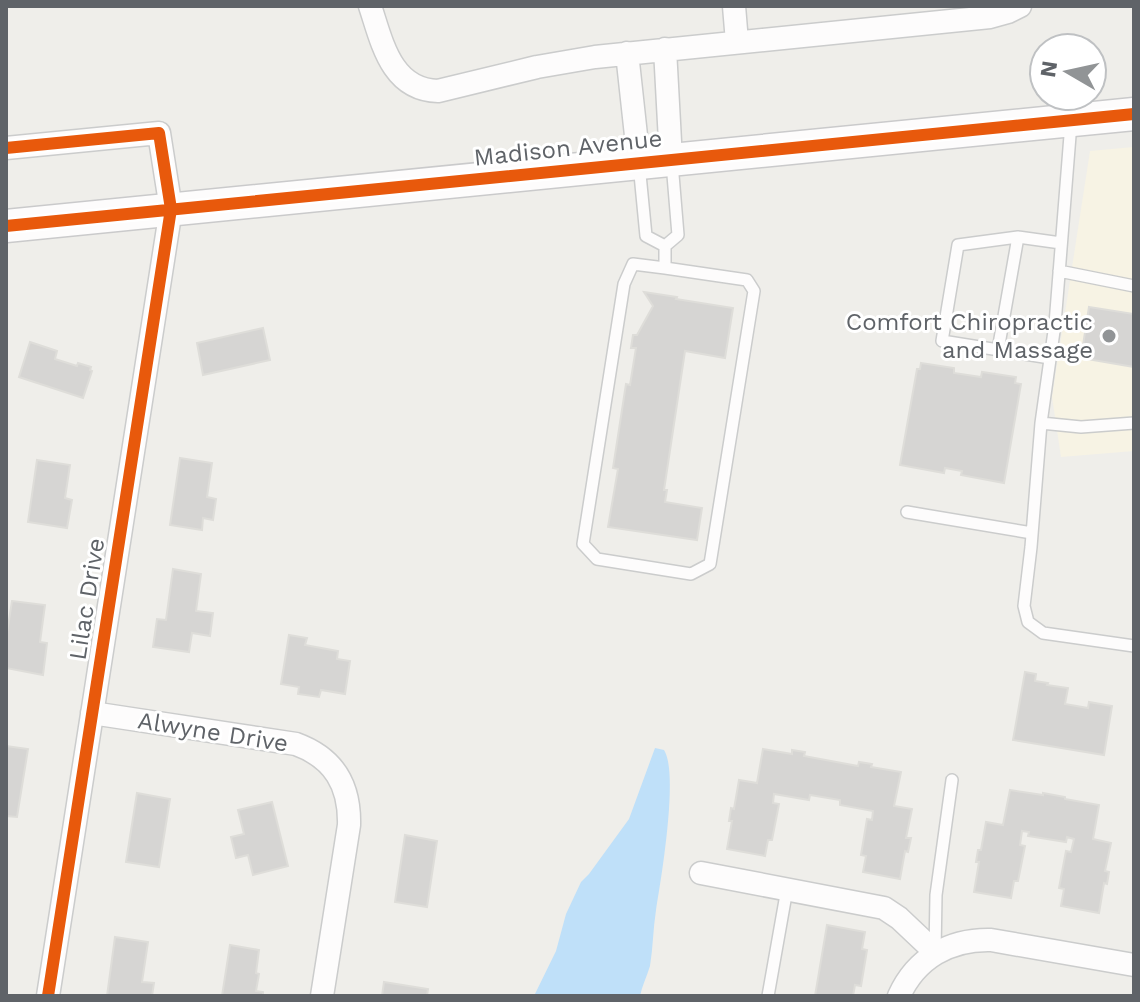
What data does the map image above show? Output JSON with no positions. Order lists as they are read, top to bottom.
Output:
{
  "streets": {
    "main road": ["Madison Avenue"],
    "street": ["Lilac Drive", "Alwyne Drive"]
  },
  "crossings": [
    ["Madison Avenue", "Lilac Drive"],
    ["Lilac Drive", "Alwyne Drive"]
  ],
  "places": ["Comfort Chiropractic and Massage"],
  "north": "left"
}
